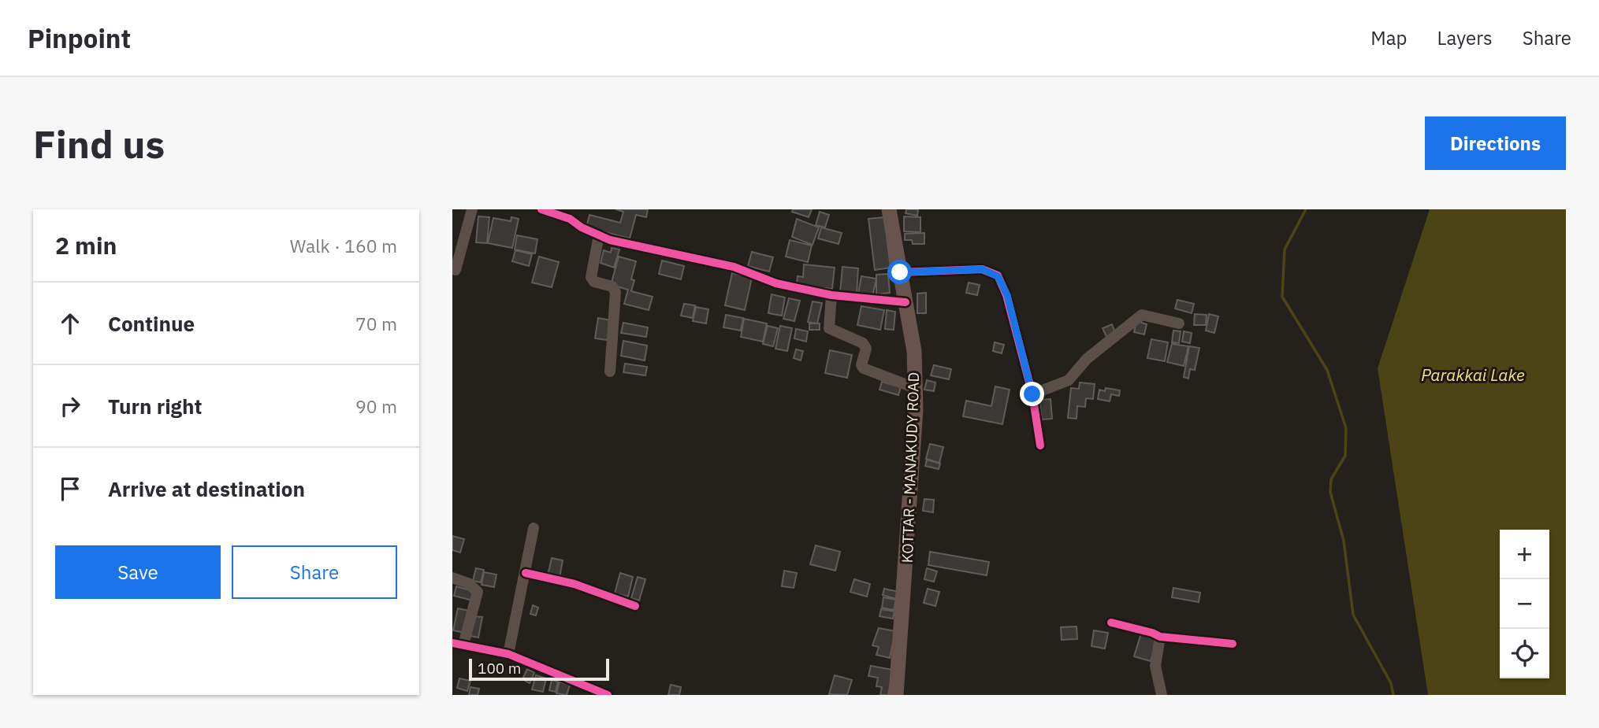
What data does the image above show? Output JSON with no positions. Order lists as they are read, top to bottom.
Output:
{
  "streets": {
    "main road": ["KOTTAR - MANAKUDY ROAD"]
  },
  "water": ["Parakkai Lake"],
  "scale_bar": "100 m",
  "page": {
    "header": "Pinpoint",
    "nav": ["Map", "Layers", "Share"],
    "buttons": [
      "Directions",
      ["Save", "Share"]
    ],
    "title": "Find us",
    "heading": ["2 min", "Walk · 160 m"],
    "list": [
      ["Continue", "70 m"],
      ["Turn right", "90 m"],
      "Arrive at destination"
    ],
    "map_buttons": ["+", "−"],
    "scale": "100 m"
  }
}
